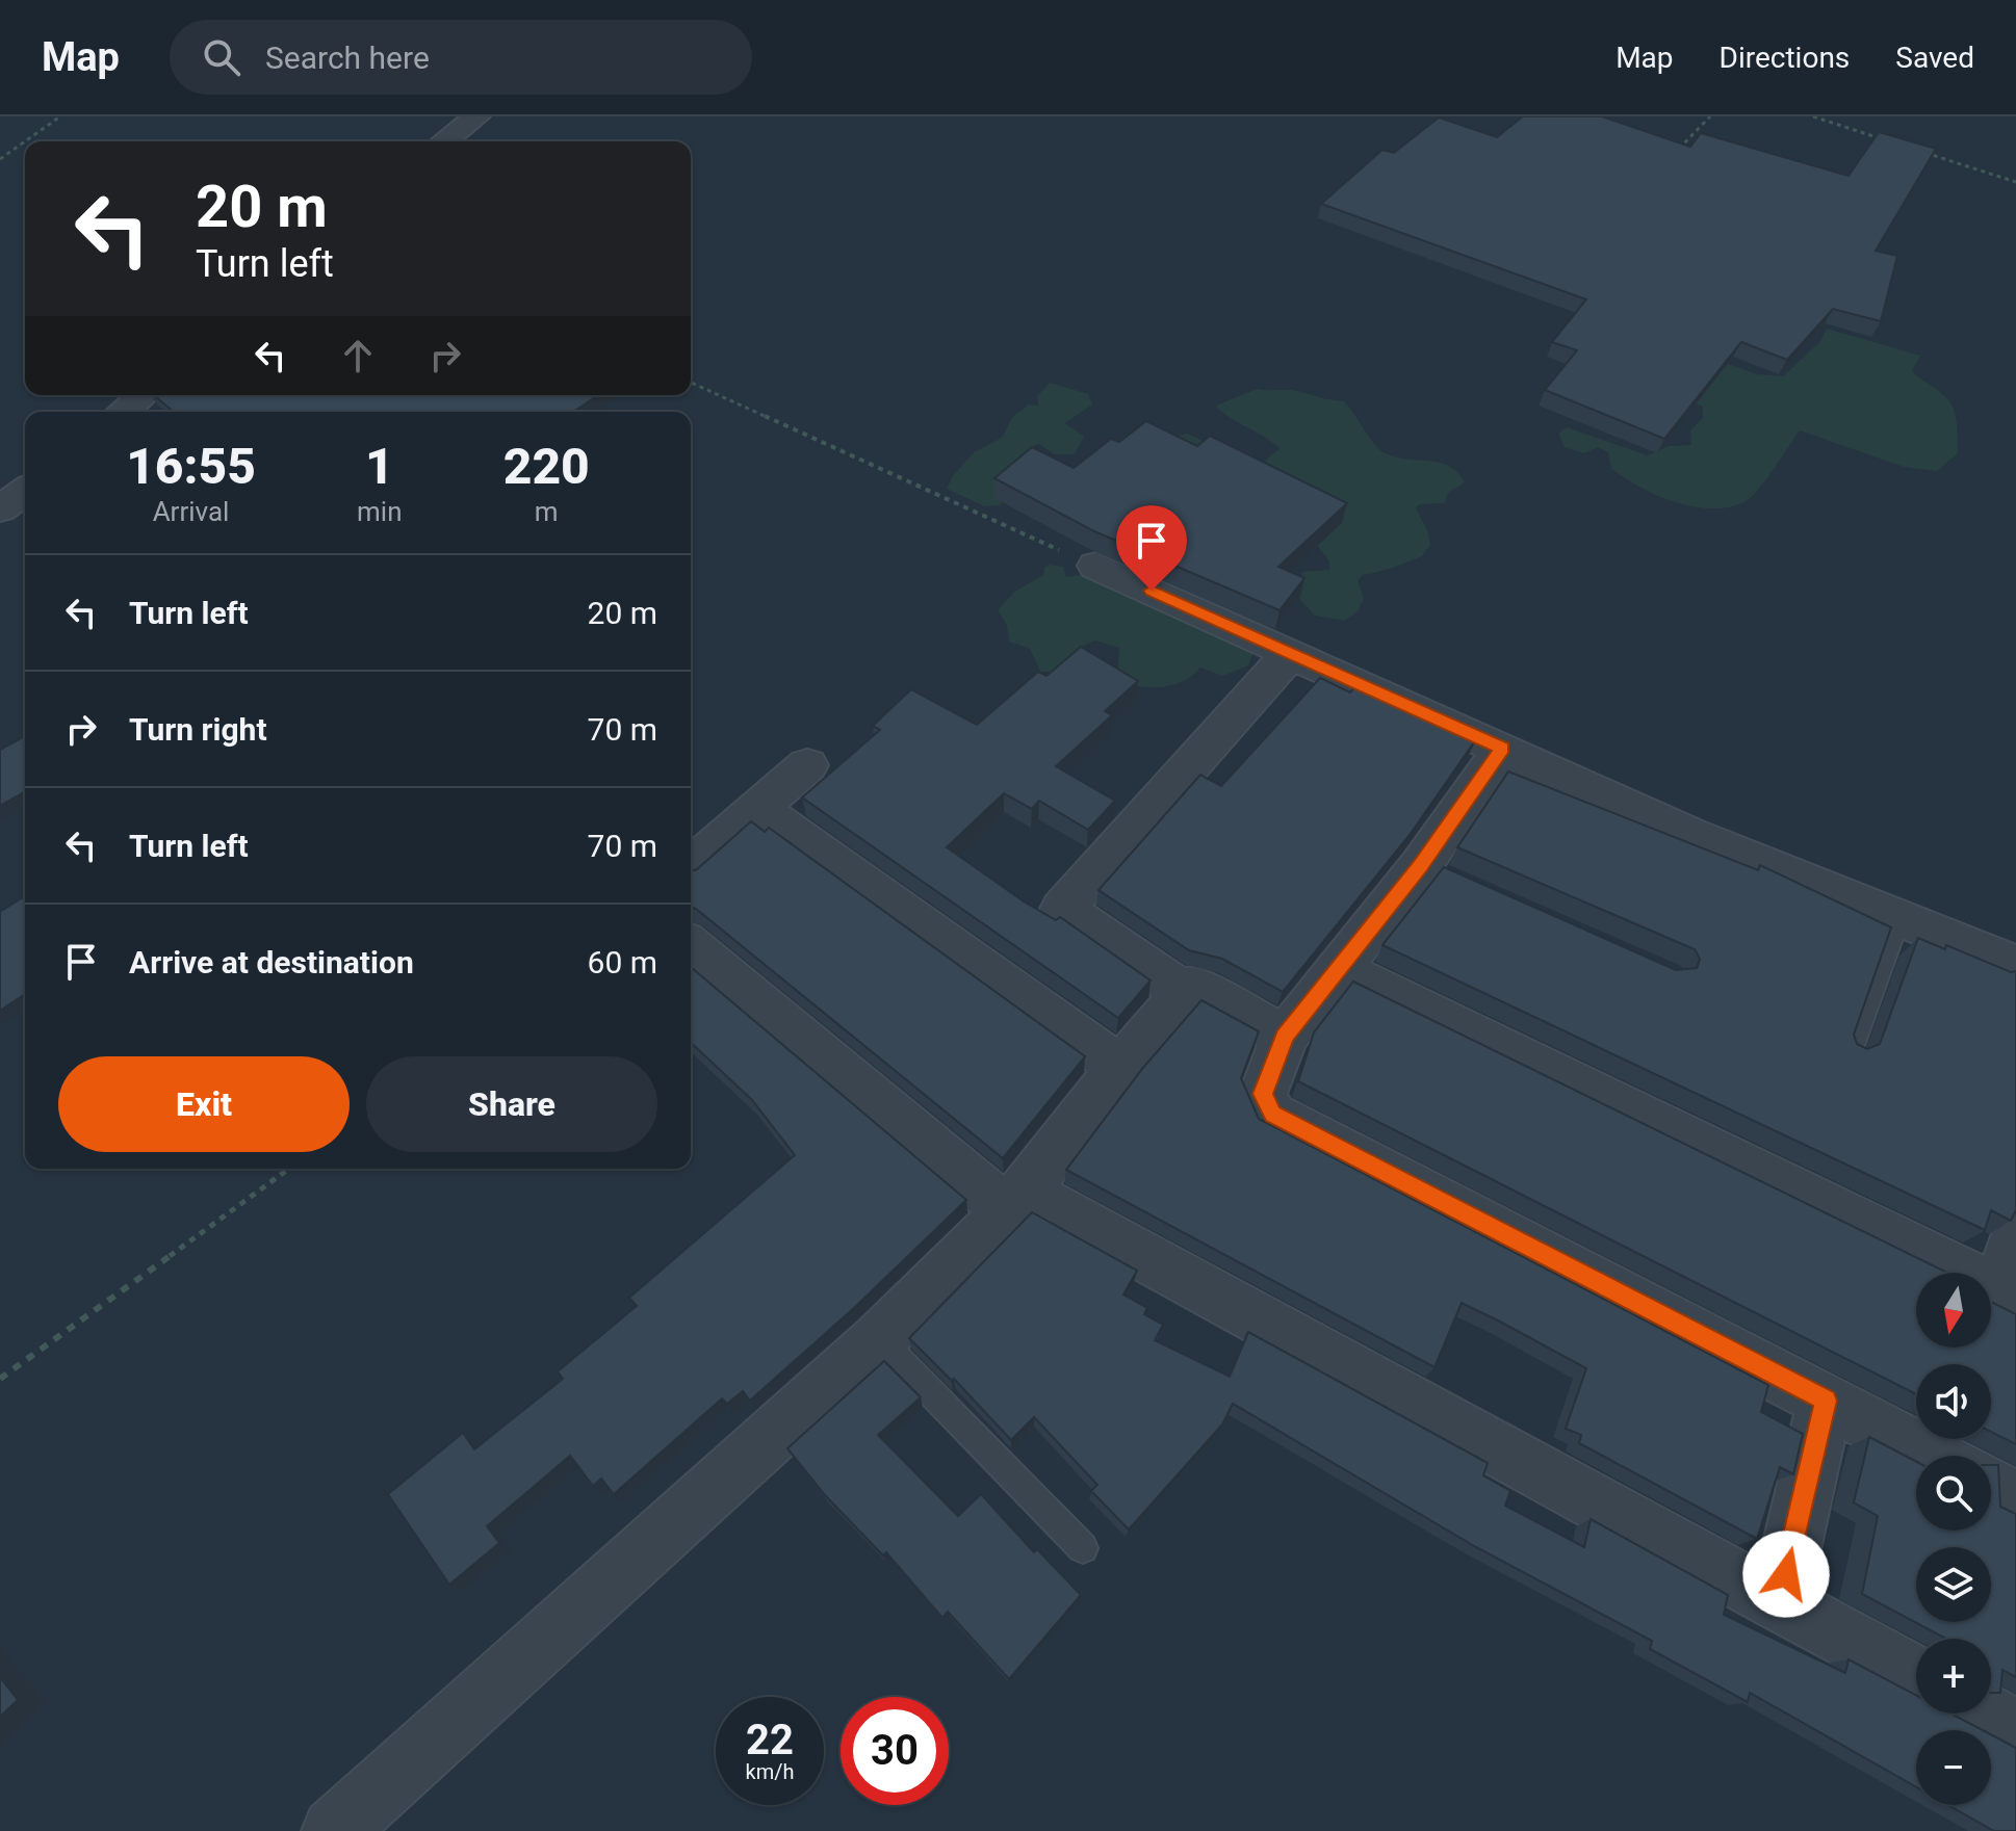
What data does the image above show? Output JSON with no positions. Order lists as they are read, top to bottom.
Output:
{
  "north": "bottom",
  "page": {
    "header": "Map",
    "search": "Search here",
    "nav": ["Map", "Directions", "Saved"],
    "turn": ["20 m", "Turn left"],
    "eta": [
      "16:55",
      "Arrival",
      "1",
      "min",
      "220",
      "m"
    ],
    "list": [
      {
        "name": "Turn left",
        "value": "20 m"
      },
      {
        "name": "Turn right",
        "value": "70 m"
      },
      {
        "name": "Turn left",
        "value": "70 m"
      },
      {
        "name": "Arrive at destination",
        "value": "60 m"
      }
    ],
    "buttons": ["Exit", "Share"],
    "map_buttons": ["+", "−"],
    "speed": "22 km/h",
    "limit": "30"
  }
}
